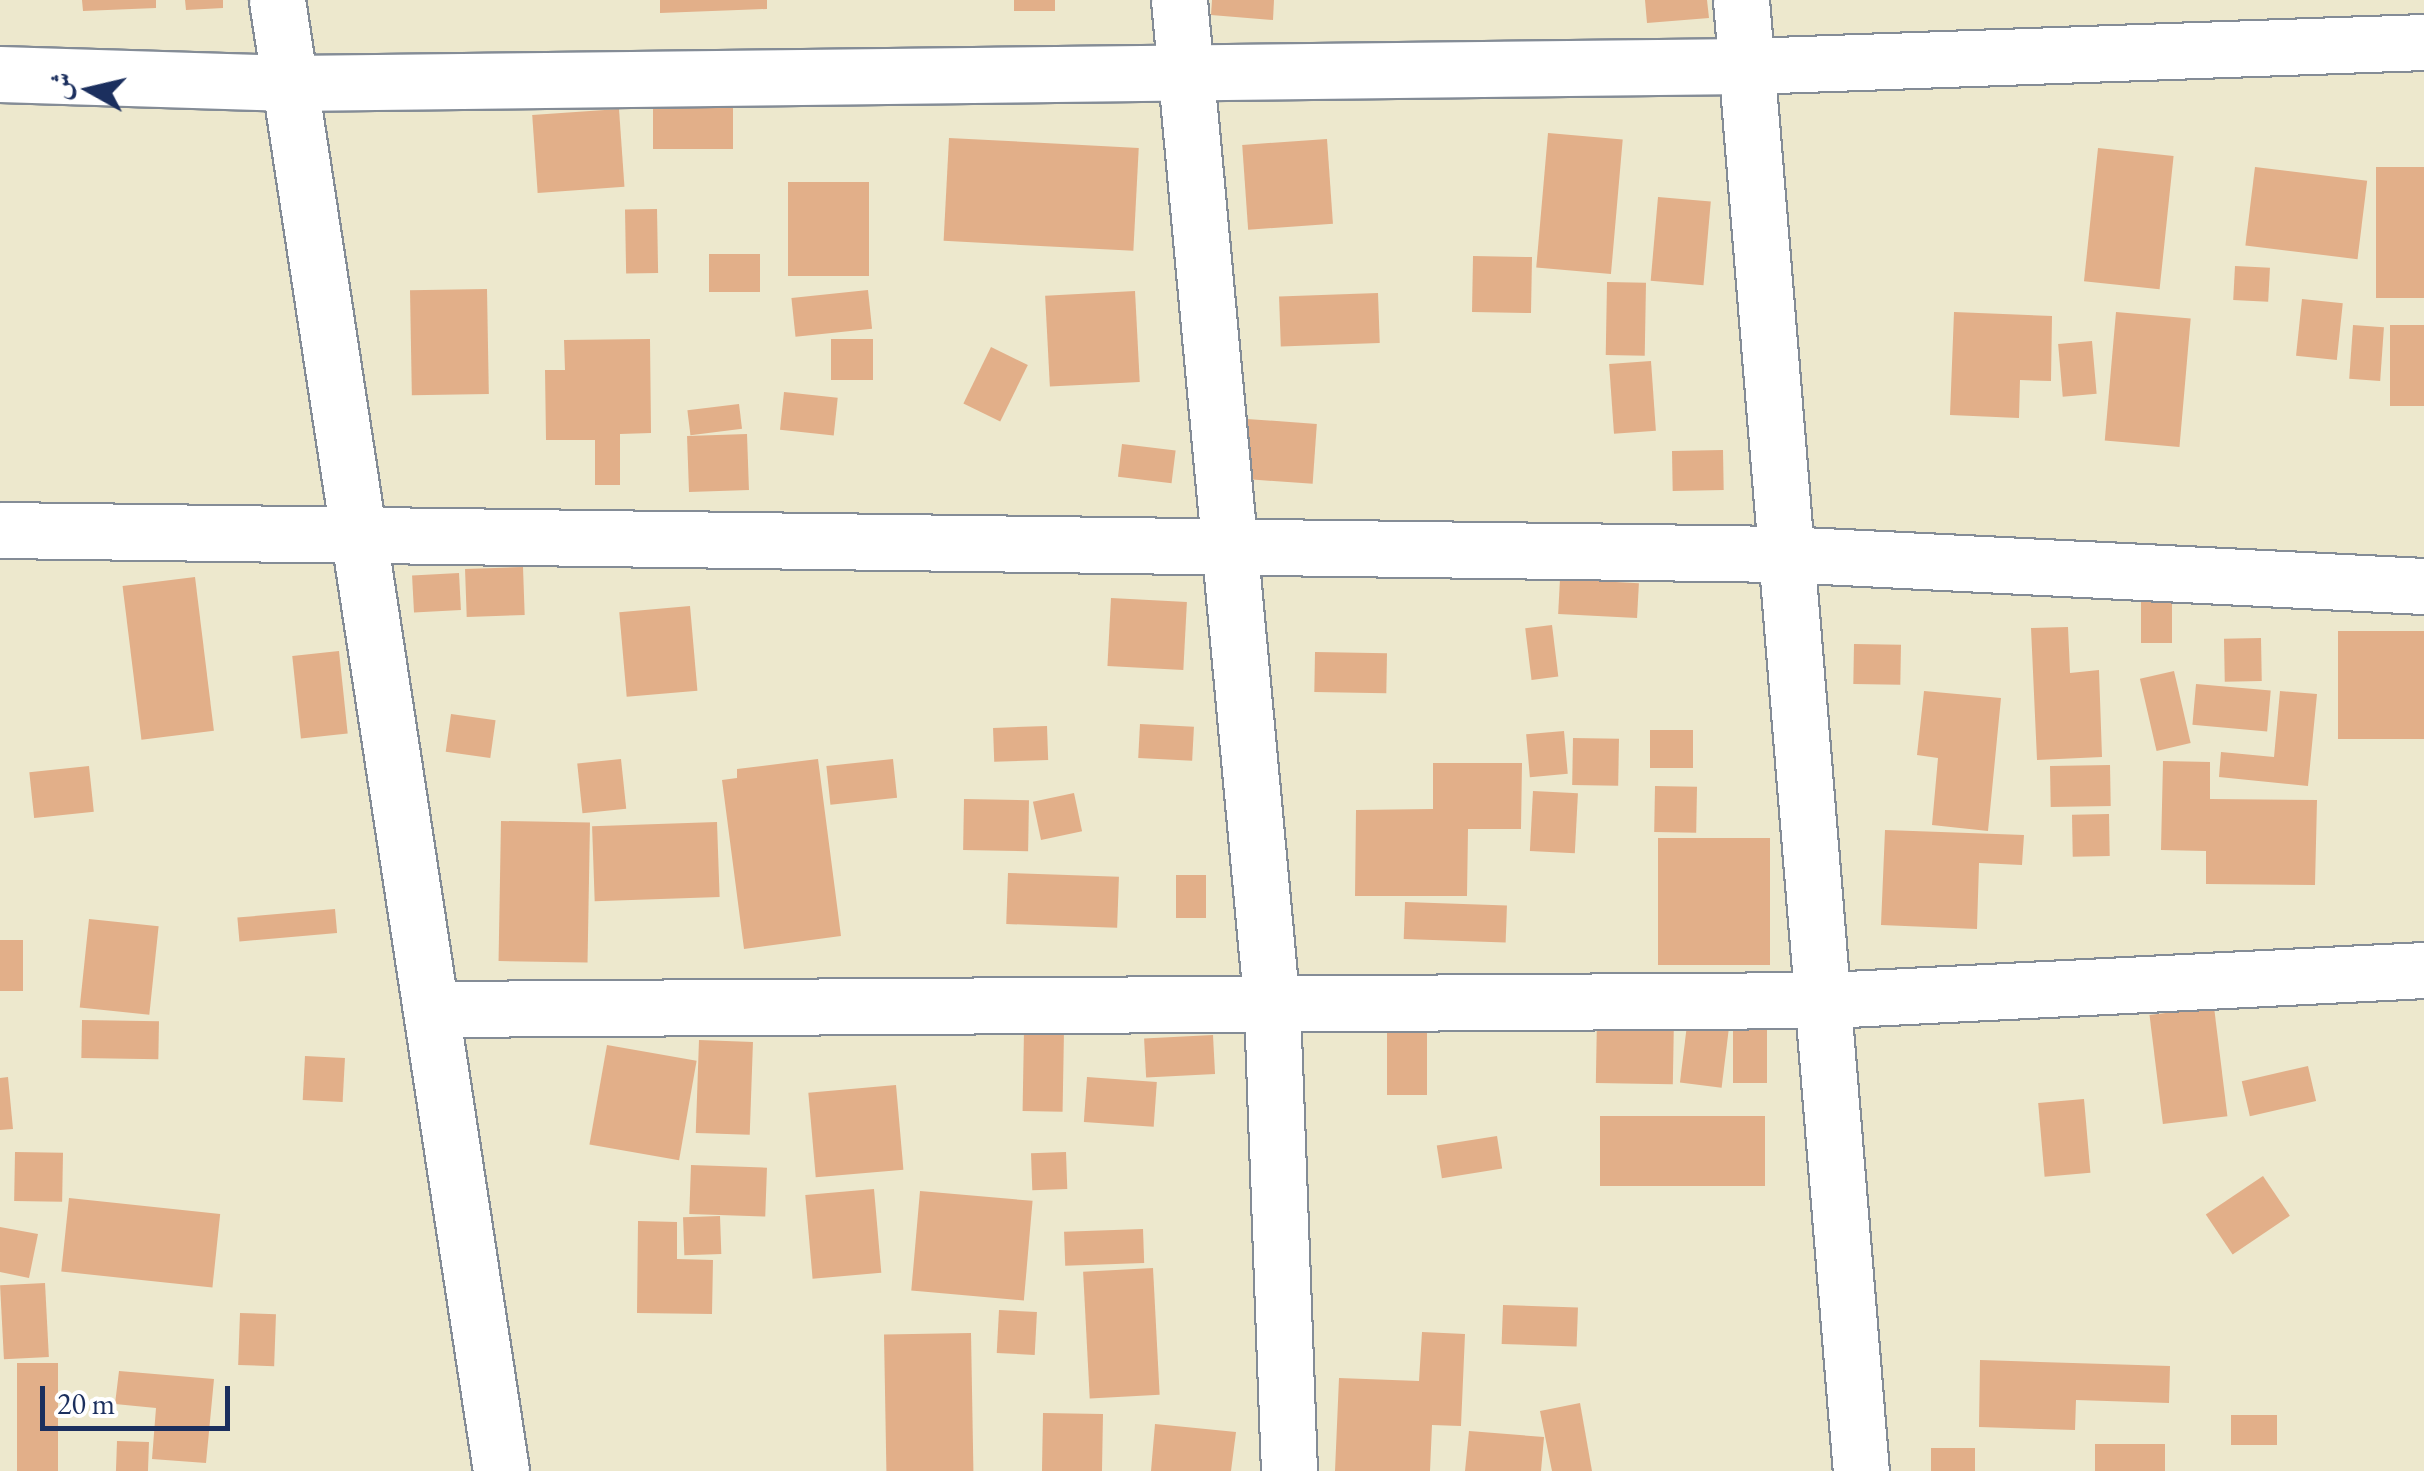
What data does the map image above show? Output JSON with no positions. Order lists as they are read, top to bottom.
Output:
{
  "scale_bar": "20 m",
  "north": "left"
}
